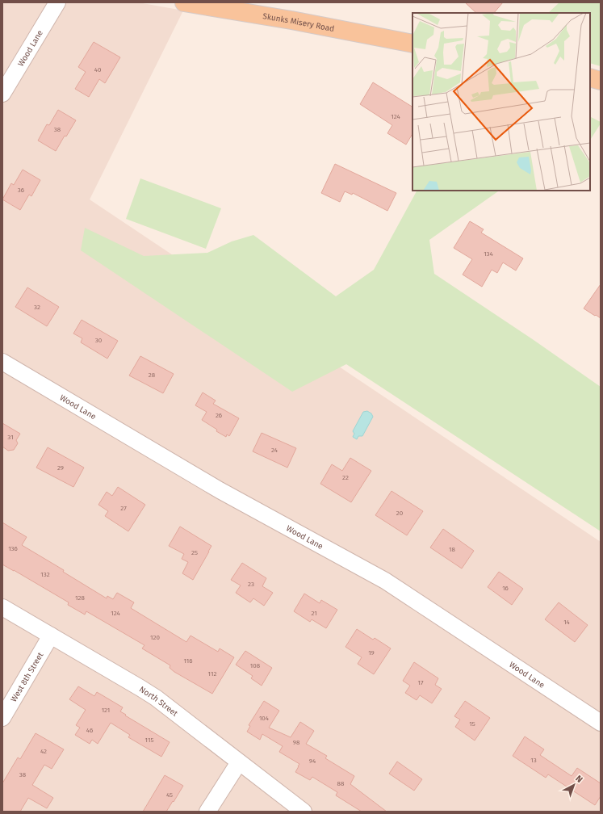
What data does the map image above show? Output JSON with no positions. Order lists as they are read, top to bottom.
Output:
{
  "streets": {
    "main road": ["Skunks Misery Road"],
    "street": ["Wood Lane", "West 8th Street", "North Street"]
  },
  "crossings": [
    ["West 8th Street", "North Street"]
  ],
  "house_numbers": [
    "40",
    "124",
    "38",
    "36",
    "134",
    "32",
    "30",
    "28",
    "26",
    "31",
    "24",
    "29",
    "22",
    "27",
    "20",
    "136",
    "18",
    "25",
    "132",
    "23",
    "16",
    "128",
    "124",
    "21",
    "14",
    "120",
    "19",
    "116",
    "108",
    "112",
    "17",
    "121",
    "104",
    "15",
    "46",
    "115",
    "98",
    "42",
    "13",
    "94",
    "38",
    "88",
    "45"
  ],
  "north": "top right"
}
